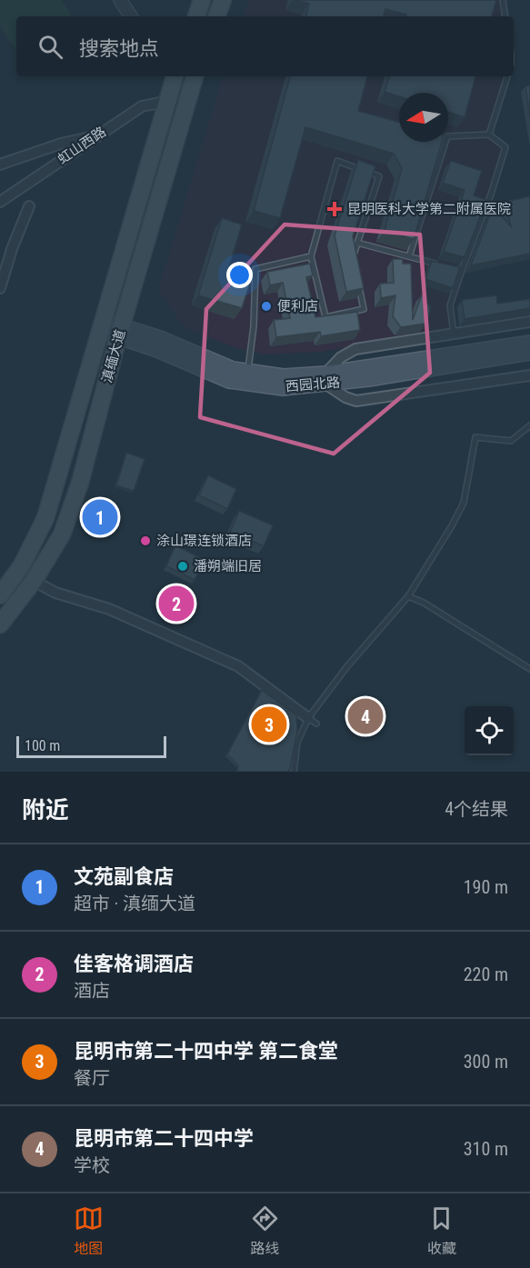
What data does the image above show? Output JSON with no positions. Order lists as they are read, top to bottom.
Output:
{
  "streets": {
    "main road": ["滇缅大道", "西园北路"],
    "street": ["虹山西路"]
  },
  "crossings": [
    ["虹山西路", "滇缅大道"],
    ["滇缅大道", "西园北路"]
  ],
  "places": {
    "health": ["昆明医科大学第二附属医院"],
    "other": ["便利店", "涂山璟连锁酒店", "潘朔端旧居"]
  },
  "scale_bar": "100 m",
  "north": "left",
  "page": {
    "search": "搜索地点",
    "pins": [
      "1",
      "2",
      "4",
      "3"
    ],
    "scale": "100 m",
    "heading": ["附近", "4个结果"],
    "list": [
      {
        "mark": "1",
        "name": "文苑副食店",
        "note": "超市 · 滇缅大道",
        "value": "190 m"
      },
      {
        "mark": "2",
        "name": "佳客格调酒店",
        "note": "酒店",
        "value": "220 m"
      },
      {
        "mark": "3",
        "name": "昆明市第二十四中学 第二食堂",
        "note": "餐厅",
        "value": "300 m"
      },
      {
        "mark": "4",
        "name": "昆明市第二十四中学",
        "note": "学校",
        "value": "310 m"
      }
    ],
    "nav": ["地图", "路线", "收藏"]
  }
}
